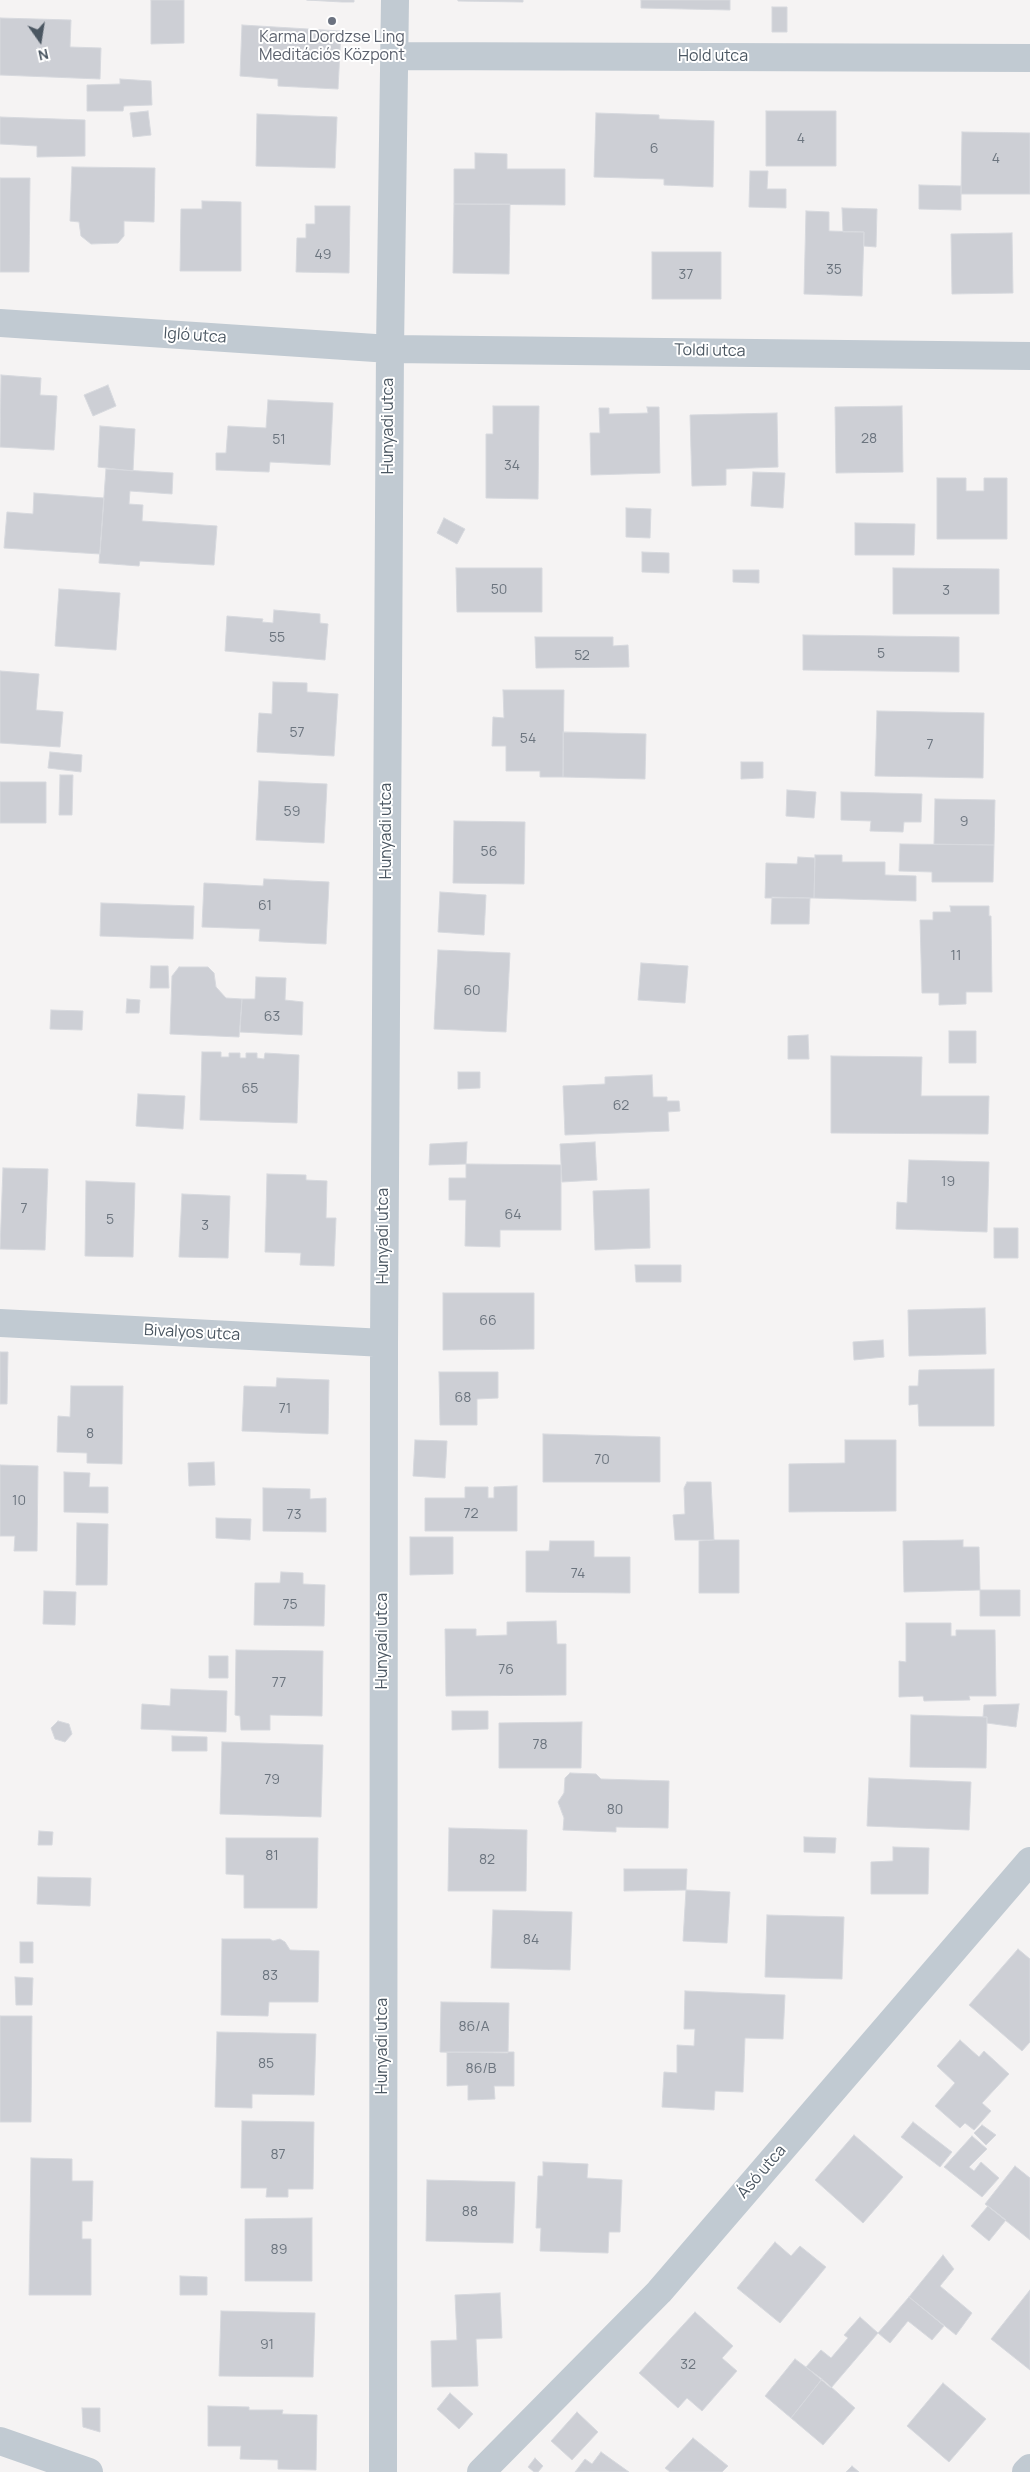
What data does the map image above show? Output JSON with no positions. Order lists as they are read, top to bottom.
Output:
{
  "streets": {
    "street": [
      "Hold utca",
      "Igló utca",
      "Toldi utca",
      "Hunyadi utca",
      "Bivalyos utca",
      "Ásó utca"
    ]
  },
  "crossings": [
    ["Hold utca", "Hunyadi utca"],
    ["Igló utca", "Toldi utca"],
    ["Igló utca", "Hunyadi utca"],
    ["Toldi utca", "Hunyadi utca"],
    ["Hunyadi utca", "Bivalyos utca"]
  ],
  "places": ["Karma Dordzse Ling Meditációs Központ"],
  "house_numbers": [
    "4",
    "6",
    "4",
    "49",
    "35",
    "37",
    "28",
    "51",
    "34",
    "50",
    "3",
    "55",
    "5",
    "52",
    "57",
    "54",
    "7",
    "59",
    "9",
    "56",
    "61",
    "11",
    "60",
    "63",
    "65",
    "62",
    "19",
    "7",
    "64",
    "5",
    "3",
    "66",
    "68",
    "71",
    "8",
    "70",
    "10",
    "72",
    "73",
    "74",
    "75",
    "76",
    "77",
    "78",
    "79",
    "80",
    "81",
    "82",
    "84",
    "83",
    "86/A",
    "85",
    "86/B",
    "87",
    "88",
    "89",
    "91",
    "32"
  ],
  "north": "bottom"
}
